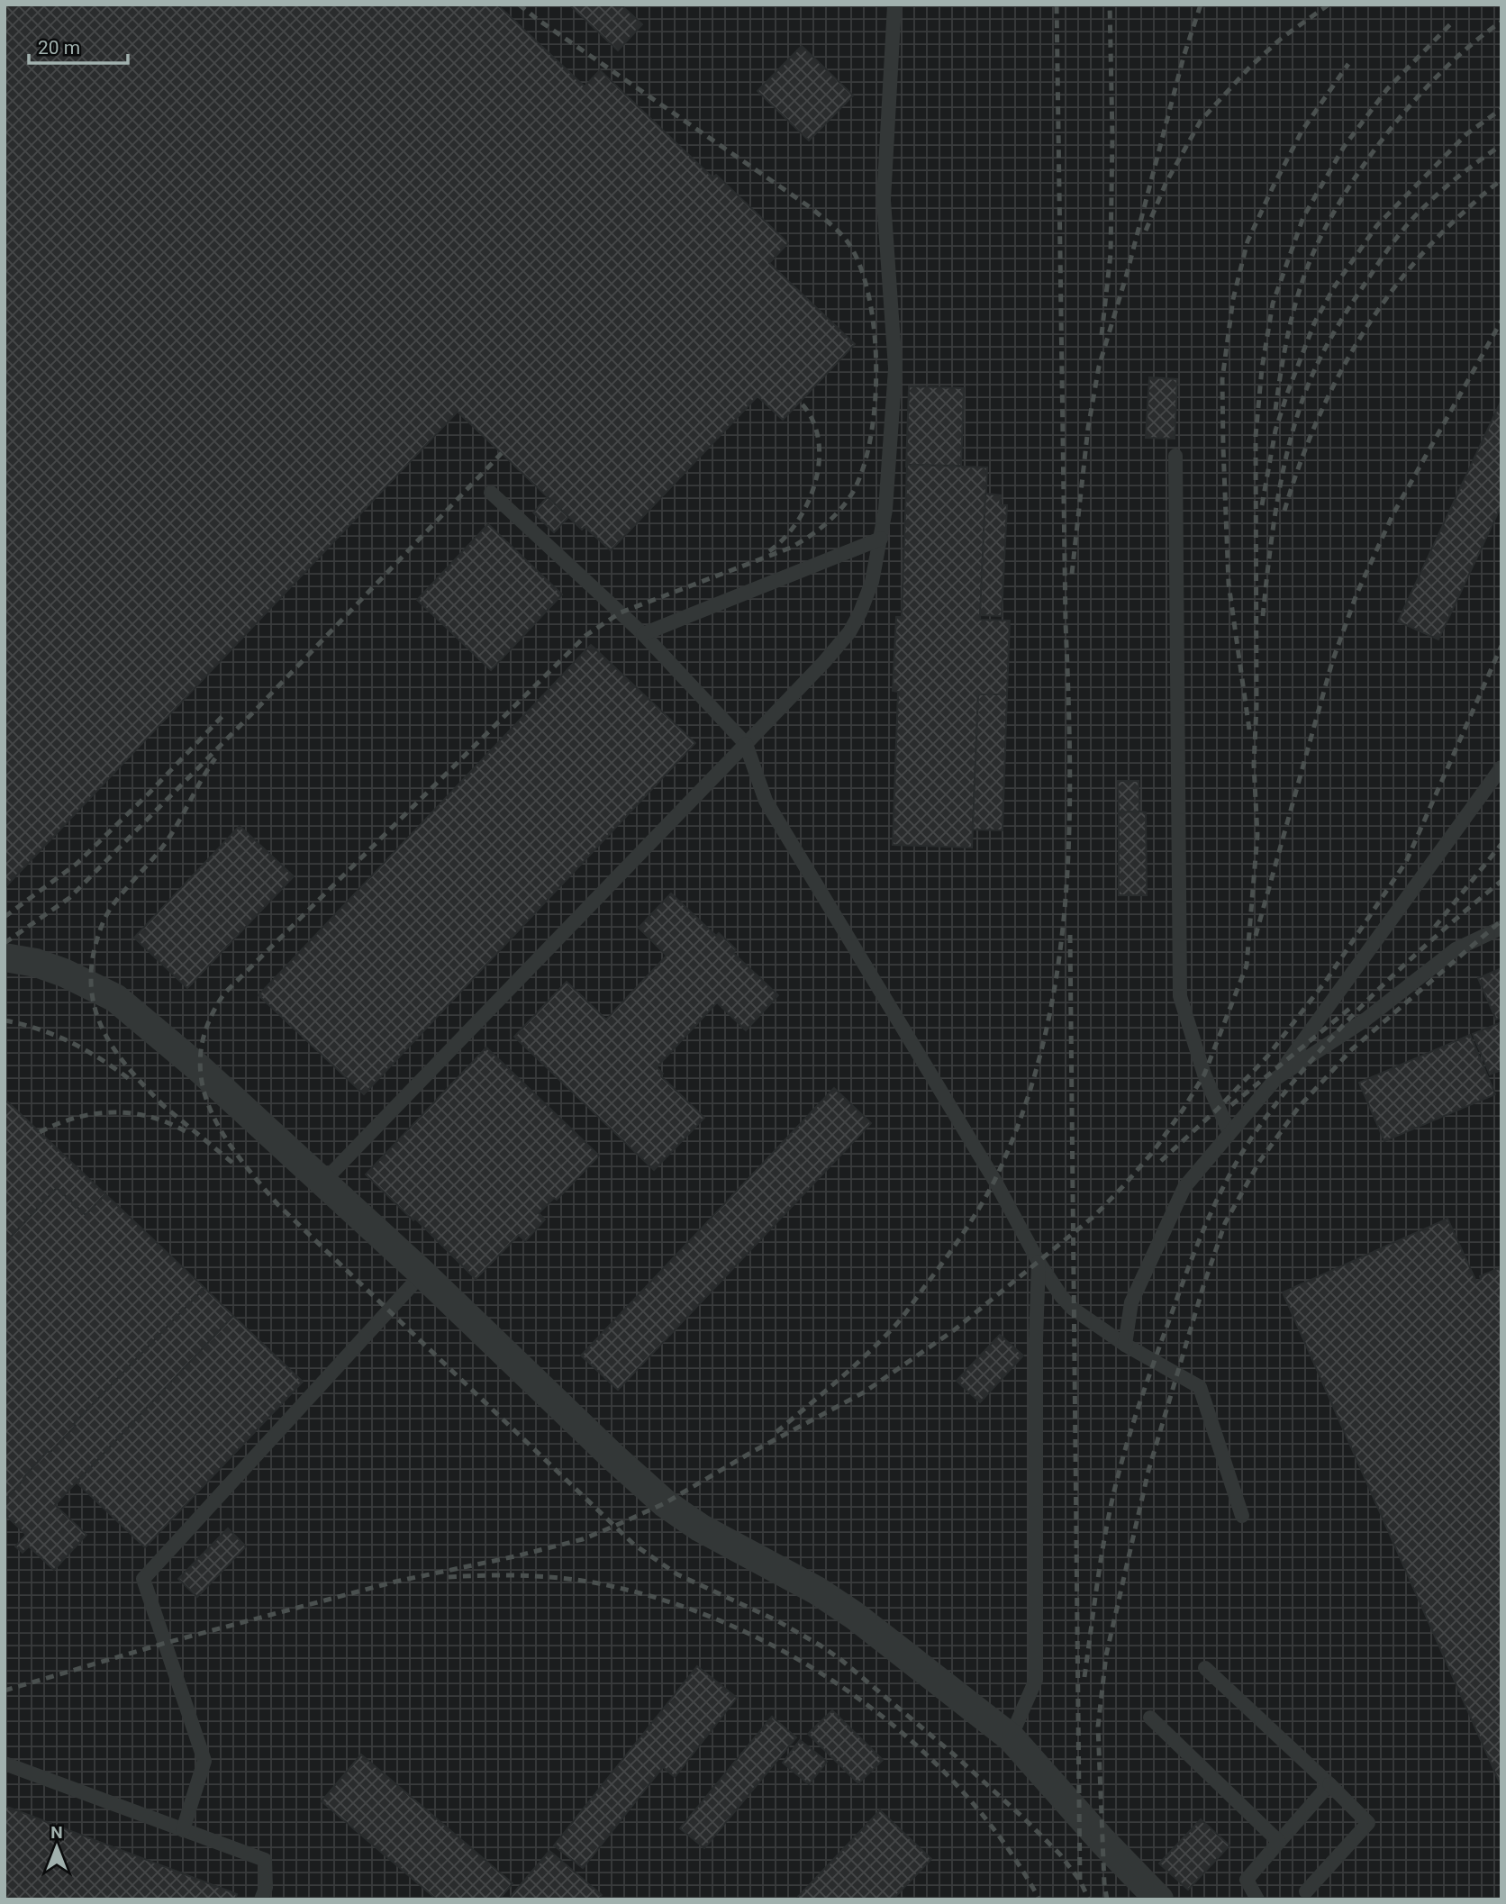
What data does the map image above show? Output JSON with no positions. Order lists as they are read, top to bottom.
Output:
{
  "scale_bar": "20 m",
  "north": "top"
}
